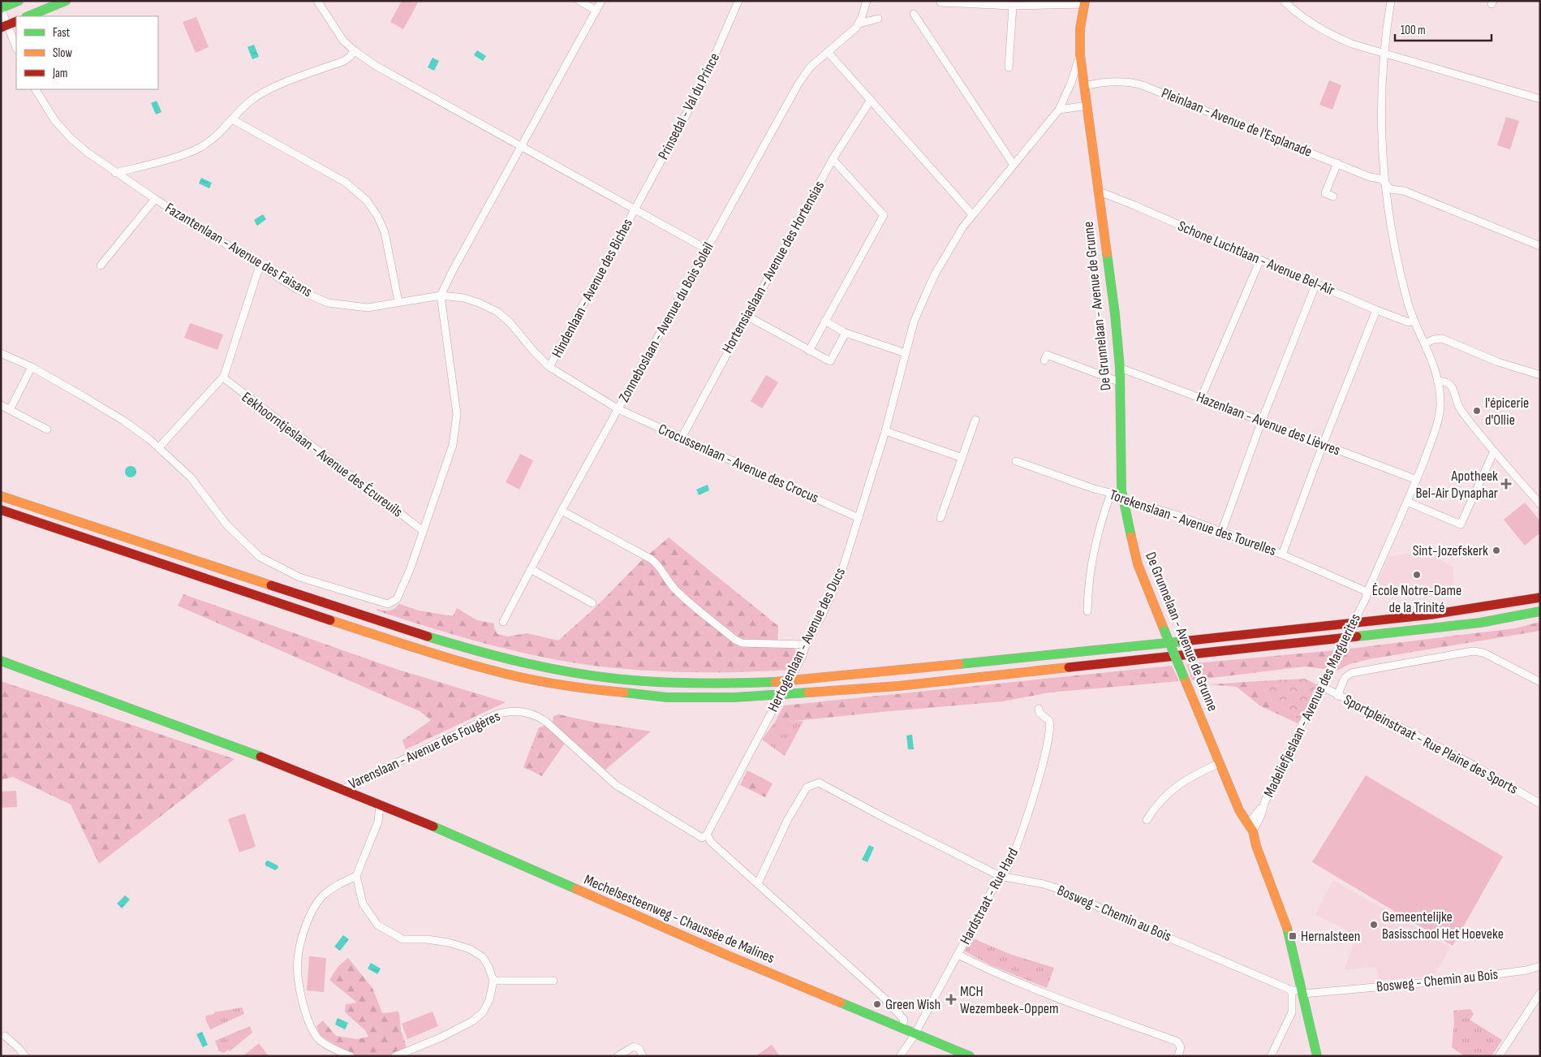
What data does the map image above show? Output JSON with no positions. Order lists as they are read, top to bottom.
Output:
{
  "streets": {
    "main road": ["De Grunnelaan - Avenue de Grunne", "Mechelsesteenweg - Chaussée de Malines"],
    "street": [
      "Prinsedal - Val du Prince",
      "Pleinlaan - Avenue de l'Esplanade",
      "Fazantenlaan - Avenue des Faisans",
      "Schone Luchtlaan - Avenue Bel-Air",
      "Hortensiaslaan - Avenue des Hortensias",
      "Hindenlaan - Avenue des Biches",
      "Zonneboslaan - Avenue du Bois Soleil",
      "Hazenlaan - Avenue des Lièvres",
      "Eekhoorntjeslaan - Avenue des Écureuils",
      "Crocussenlaan - Avenue des Crocus",
      "Torekenslaan - Avenue des Tourelles",
      "Hertogenlaan - Avenue des Ducs",
      "Madeliefjeslaan - Avenue des Marguerites",
      "Sportpleinstraat - Rue Plaine des Sports",
      "Varenslaan - Avenue des Fougères",
      "Hardstraat - Rue Hard",
      "Bosweg - Chemin au Bois"
    ]
  },
  "crossings": [
    ["Prinsedal - Val du Prince", "Hindenlaan - Avenue des Biches"],
    ["Pleinlaan - Avenue de l'Esplanade", "De Grunnelaan - Avenue de Grunne"],
    ["Pleinlaan - Avenue de l'Esplanade", "Madeliefjeslaan - Avenue des Marguerites"],
    ["Fazantenlaan - Avenue des Faisans", "Hindenlaan - Avenue des Biches"],
    ["Fazantenlaan - Avenue des Faisans", "Zonneboslaan - Avenue du Bois Soleil"],
    ["Fazantenlaan - Avenue des Faisans", "Crocussenlaan - Avenue des Crocus"],
    ["Schone Luchtlaan - Avenue Bel-Air", "De Grunnelaan - Avenue de Grunne"],
    ["Schone Luchtlaan - Avenue Bel-Air", "Madeliefjeslaan - Avenue des Marguerites"],
    ["Hortensiaslaan - Avenue des Hortensias", "Crocussenlaan - Avenue des Crocus"],
    ["De Grunnelaan - Avenue de Grunne", "Hazenlaan - Avenue des Lièvres"],
    ["De Grunnelaan - Avenue de Grunne", "Torekenslaan - Avenue des Tourelles"],
    ["De Grunnelaan - Avenue de Grunne", "Hertogenlaan - Avenue des Ducs"],
    ["De Grunnelaan - Avenue de Grunne", "Madeliefjeslaan - Avenue des Marguerites"],
    ["De Grunnelaan - Avenue de Grunne", "Bosweg - Chemin au Bois"],
    ["Zonneboslaan - Avenue du Bois Soleil", "Crocussenlaan - Avenue des Crocus"],
    ["Hazenlaan - Avenue des Lièvres", "Madeliefjeslaan - Avenue des Marguerites"],
    ["Crocussenlaan - Avenue des Crocus", "Hertogenlaan - Avenue des Ducs"],
    ["Torekenslaan - Avenue des Tourelles", "Madeliefjeslaan - Avenue des Marguerites"],
    ["Hertogenlaan - Avenue des Ducs", "Varenslaan - Avenue des Fougères"],
    ["Madeliefjeslaan - Avenue des Marguerites", "Sportpleinstraat - Rue Plaine des Sports"],
    ["Varenslaan - Avenue des Fougères", "Mechelsesteenweg - Chaussée de Malines"],
    ["Hardstraat - Rue Hard", "Bosweg - Chemin au Bois"],
    ["Hardstraat - Rue Hard", "Mechelsesteenweg - Chaussée de Malines"]
  ],
  "places": {
    "other": [
      "l'épicerie d'Ollie",
      "Sint-Jozefskerk",
      "École Notre-Dame de la Trinité",
      "Gemeentelijke Basisschool Het Hoeveke",
      "Green Wish"
    ],
    "health": ["Apotheek Bel-Air Dynaphar", "MCH Wezembeek-Oppem"],
    "transit": ["Hernalsteen"]
  },
  "legend": ["Fast", "Slow", "Jam"],
  "scale_bar": "100 m"
}
